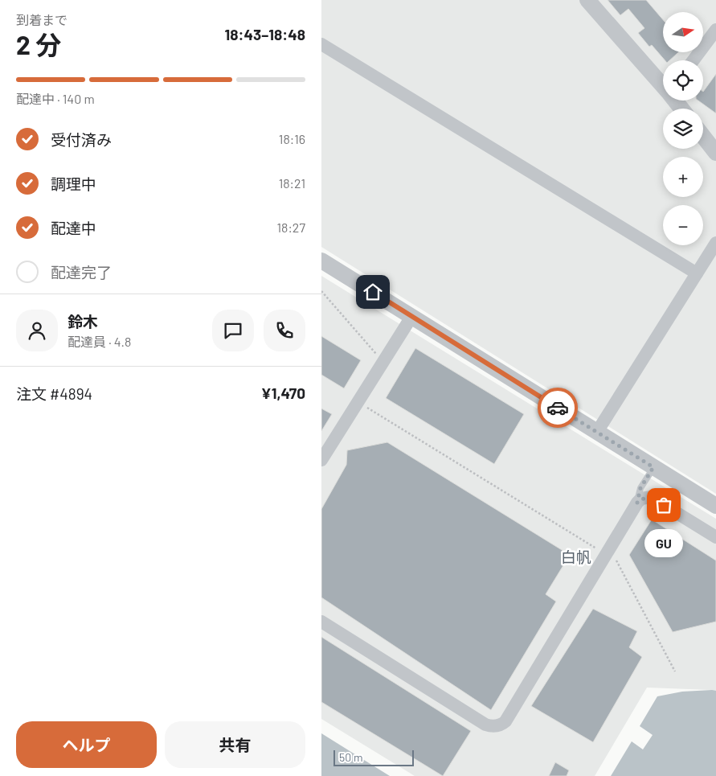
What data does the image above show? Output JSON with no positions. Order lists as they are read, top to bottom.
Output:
{
  "districts": ["白帆"],
  "places": ["GU"],
  "scale_bar": "50 m",
  "north": "right",
  "page": {
    "heading": ["2 分", "到着まで", "18:43–18:48"],
    "panel": [
      "鈴木",
      "配達員 · 4.8",
      "注文 #4894",
      "¥1,470"
    ],
    "map_buttons": ["+", "−"],
    "bar": "配達中 · 140 m",
    "list": [
      ["受付済み", "18:16"],
      ["調理中", "18:21"],
      ["配達中", "18:27"],
      "配達完了"
    ],
    "bubble": "GU",
    "buttons": ["ヘルプ", "共有"],
    "scale": "50 m"
  }
}
